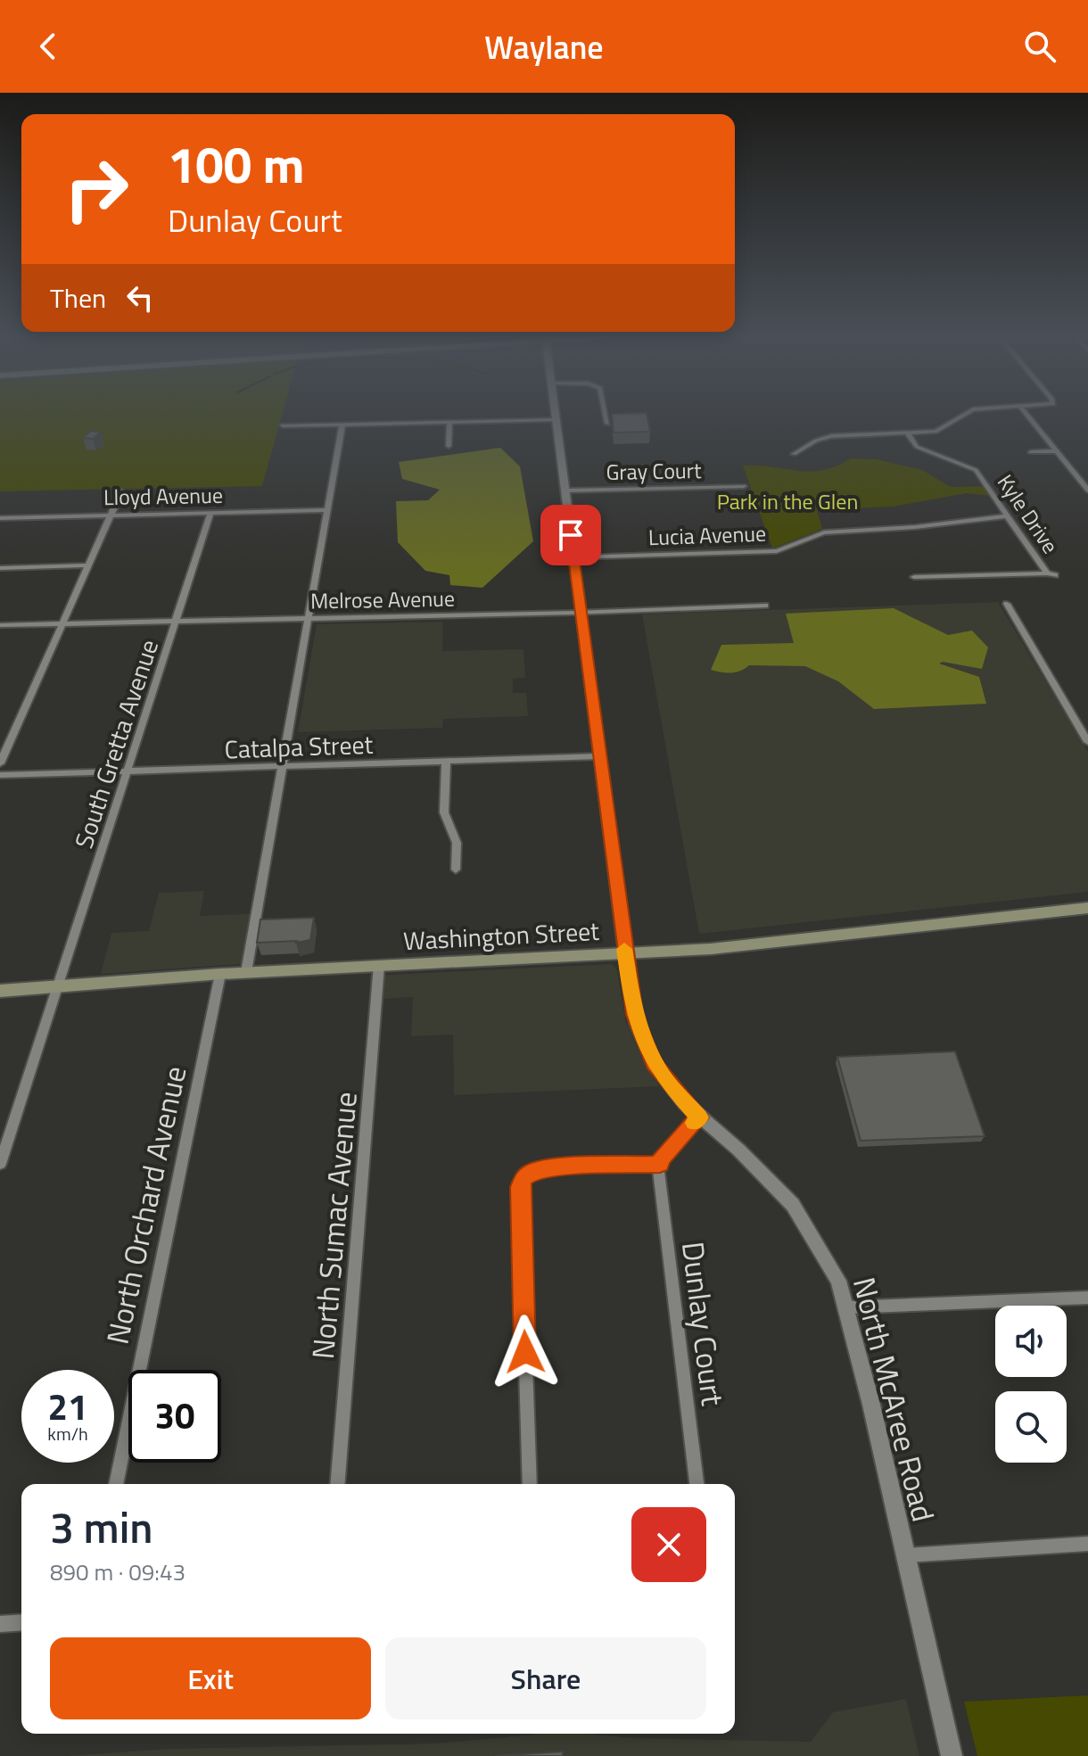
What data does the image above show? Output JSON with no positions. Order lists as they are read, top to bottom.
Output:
{
  "streets": {
    "main road": ["Washington Street"],
    "street": [
      "Gray Court",
      "Lloyd Avenue",
      "Kyle Drive",
      "Lucia Avenue",
      "Melrose Avenue",
      "South Gretta Avenue",
      "Catalpa Street",
      "North Orchard Avenue",
      "North Sumac Avenue",
      "Dunlay Court",
      "North McAree Road"
    ]
  },
  "crossings": [
    ["Gray Court", "North McAree Road"],
    ["Lloyd Avenue", "South Gretta Avenue"],
    ["Kyle Drive", "Lucia Avenue"],
    ["Lucia Avenue", "North McAree Road"],
    ["Melrose Avenue", "South Gretta Avenue"],
    ["Melrose Avenue", "North McAree Road"],
    ["South Gretta Avenue", "Catalpa Street"],
    ["South Gretta Avenue", "Washington Street"],
    ["Catalpa Street", "North McAree Road"],
    ["Washington Street", "North Orchard Avenue"],
    ["Washington Street", "North Sumac Avenue"],
    ["Washington Street", "North McAree Road"]
  ],
  "parks": ["Park in the Glen"],
  "page": {
    "header": "Waylane",
    "turn": ["100 m", "Dunlay Court"],
    "then": "Then",
    "speed": "21 km/h",
    "limit": "30",
    "heading": ["3 min", "890 m · 09:43"],
    "buttons": ["Exit", "Share"]
  }
}
